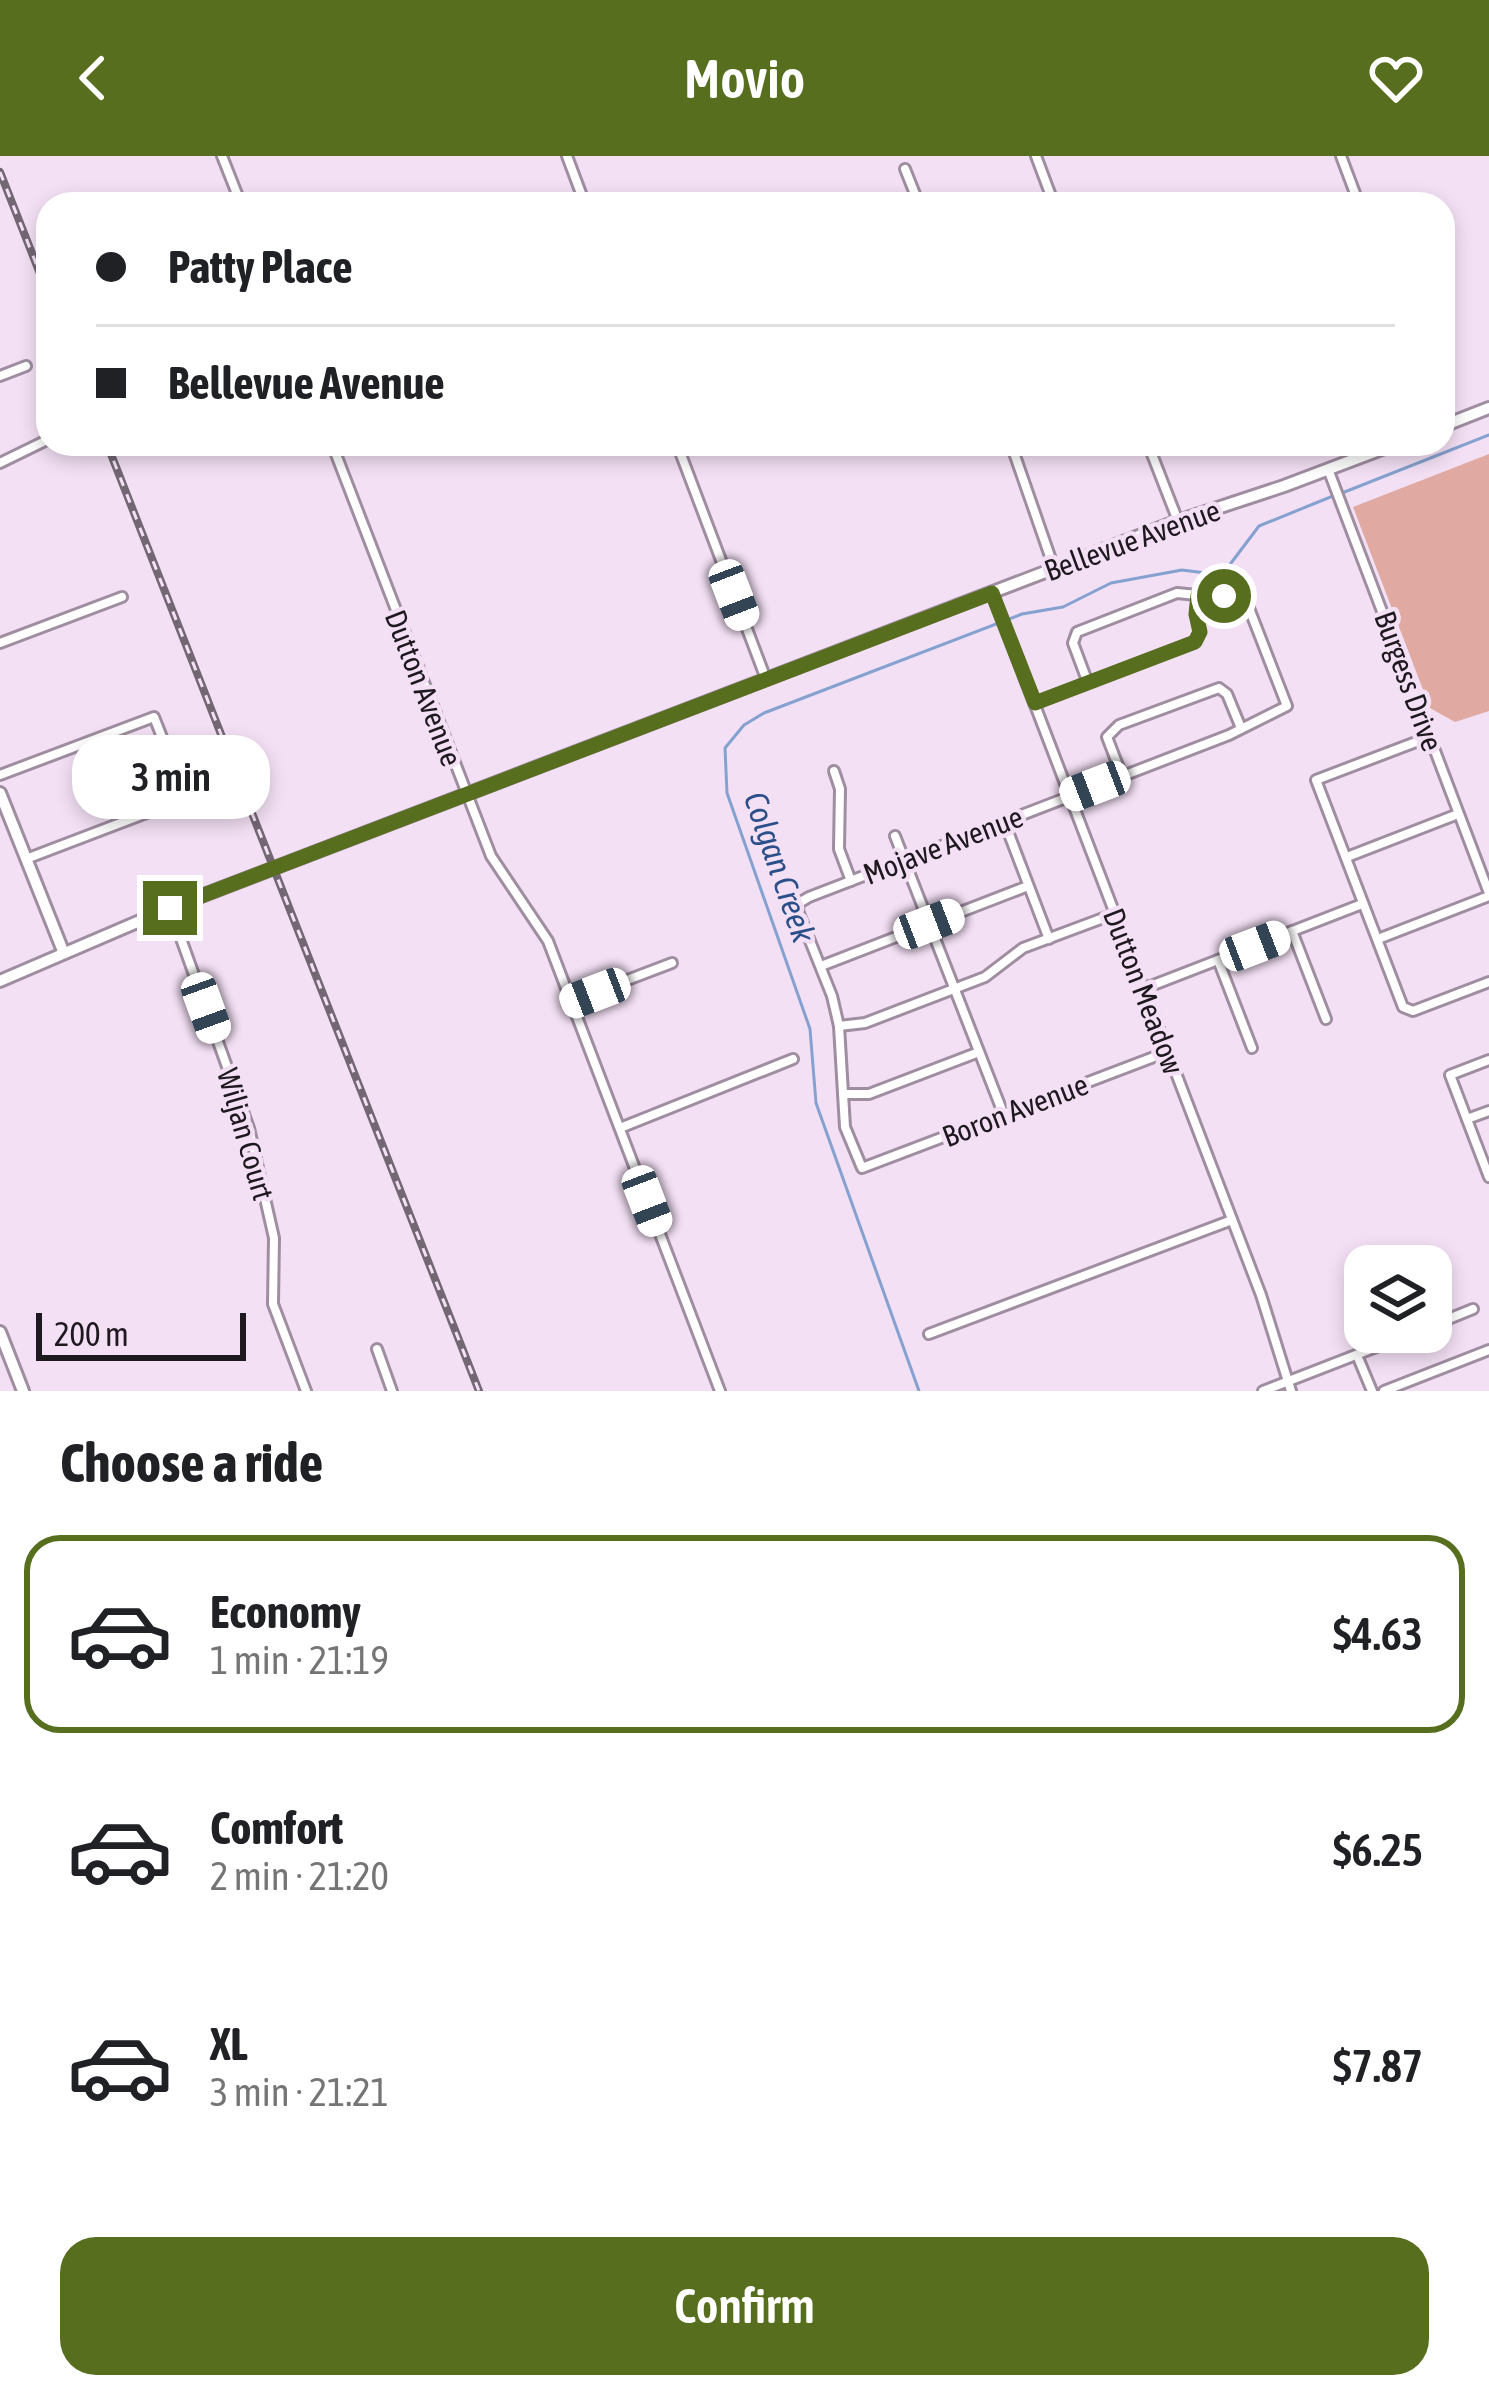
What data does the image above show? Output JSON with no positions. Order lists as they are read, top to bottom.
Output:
{
  "streets": {
    "street": [
      "Bellevue Avenue",
      "Burgess Drive",
      "Dutton Avenue",
      "Mojave Avenue",
      "Dutton Meadow",
      "Boron Avenue",
      "Wiljan Court"
    ]
  },
  "crossings": [
    ["Bellevue Avenue", "Burgess Drive"],
    ["Bellevue Avenue", "Dutton Avenue"],
    ["Bellevue Avenue", "Dutton Meadow"],
    ["Bellevue Avenue", "Wiljan Court"],
    ["Mojave Avenue", "Dutton Meadow"],
    ["Dutton Meadow", "Boron Avenue"]
  ],
  "water": ["Colgan Creek"],
  "scale_bar": "200 m",
  "page": {
    "header": "Movio",
    "banner": ["Patty Place", "Bellevue Avenue"],
    "bubble": "3 min",
    "scale": "200 m",
    "heading": "Choose a ride",
    "list": [
      {
        "name": "Economy",
        "note": "1 min · 21:19",
        "value": "$4.63"
      },
      {
        "name": "Comfort",
        "note": "2 min · 21:20",
        "value": "$6.25"
      },
      {
        "name": "XL",
        "note": "3 min · 21:21",
        "value": "$7.87"
      }
    ],
    "buttons": "Confirm"
  }
}
